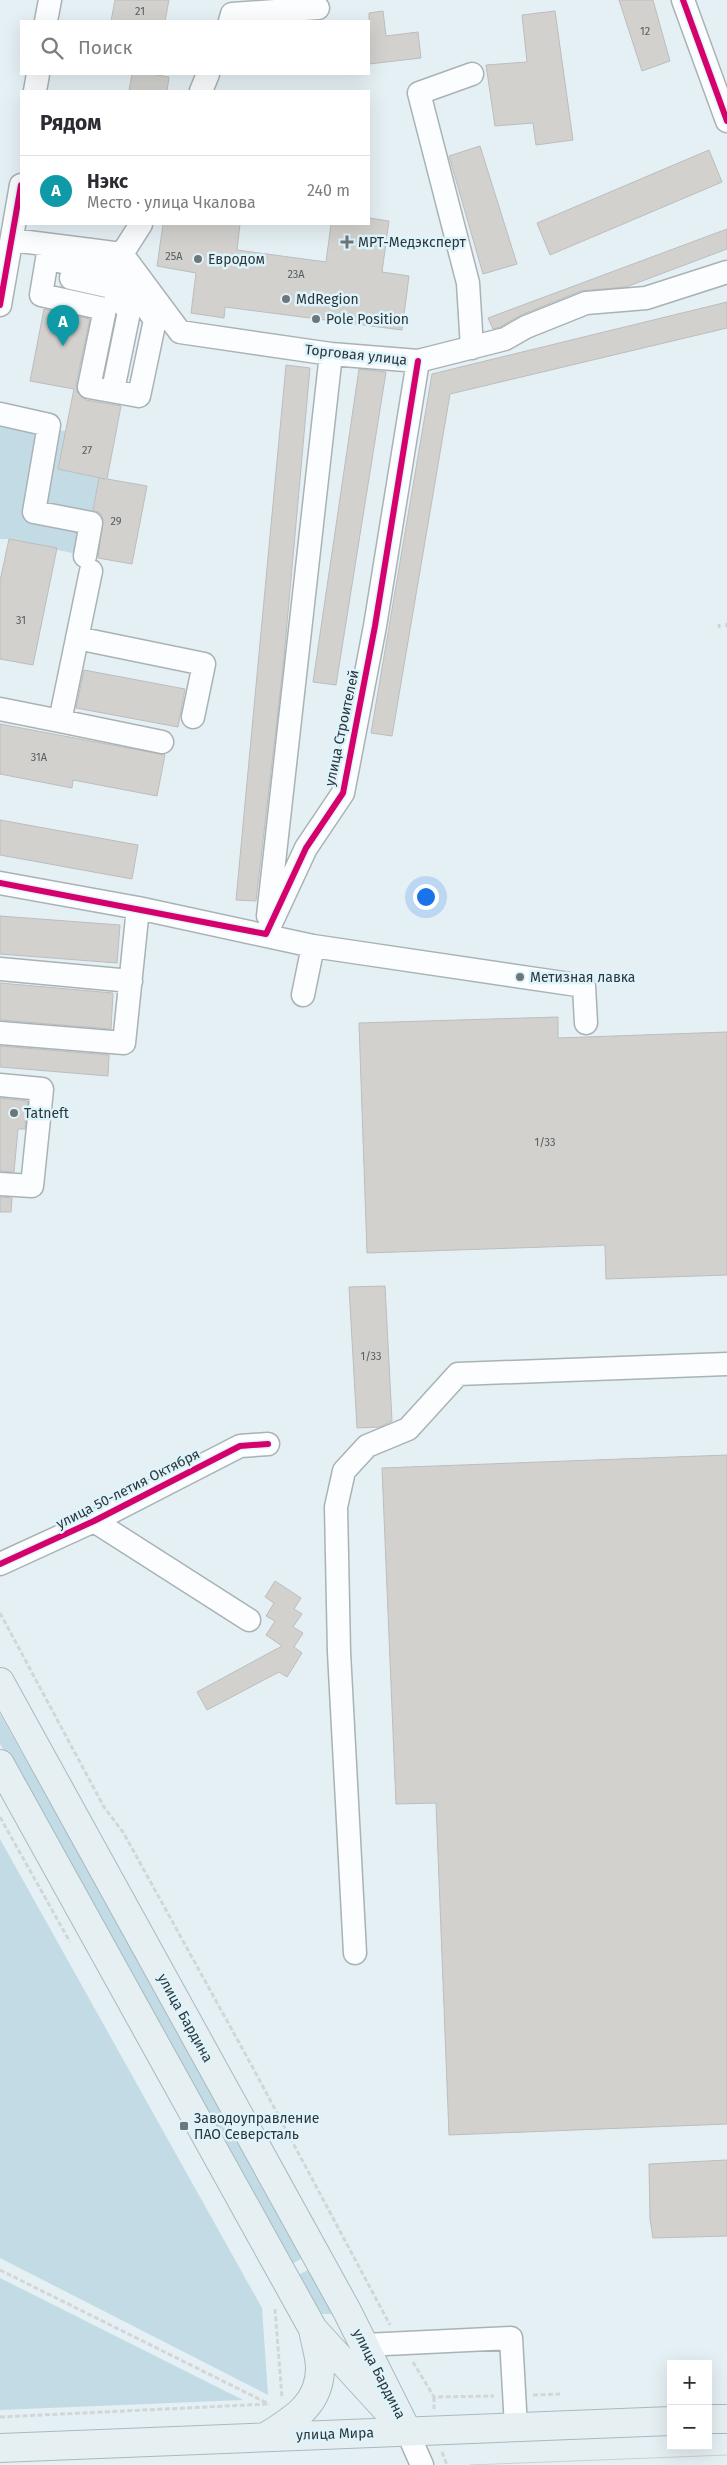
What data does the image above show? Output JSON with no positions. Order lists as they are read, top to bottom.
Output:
{
  "streets": {
    "main road": ["улица Бардина", "улица Мира"],
    "street": ["Торговая улица", "улица Строителей", "улица 50-летия Октября"]
  },
  "crossings": [
    ["Торговая улица", "улица Строителей"],
    ["улица Бардина", "улица Мира"]
  ],
  "places": {
    "health": ["МРТ-Медэксперт"],
    "other": [
      "Евродом",
      "MdRegion",
      "Pole Position",
      "Метизная лавка",
      "Tatneft"
    ],
    "transit": ["Заводоуправление ПАО Северсталь"]
  },
  "house_numbers": [
    "21",
    "12",
    "25А",
    "23А",
    "27",
    "29",
    "31",
    "31А",
    "1/33",
    "1/33"
  ],
  "page": {
    "search": "Поиск",
    "heading": "Рядом",
    "list": [
      {
        "mark": "A",
        "name": "Нэкс",
        "note": "Место · улица Чкалова",
        "value": "240 m"
      }
    ],
    "pins": "A",
    "map_buttons": ["+", "−"]
  }
}
